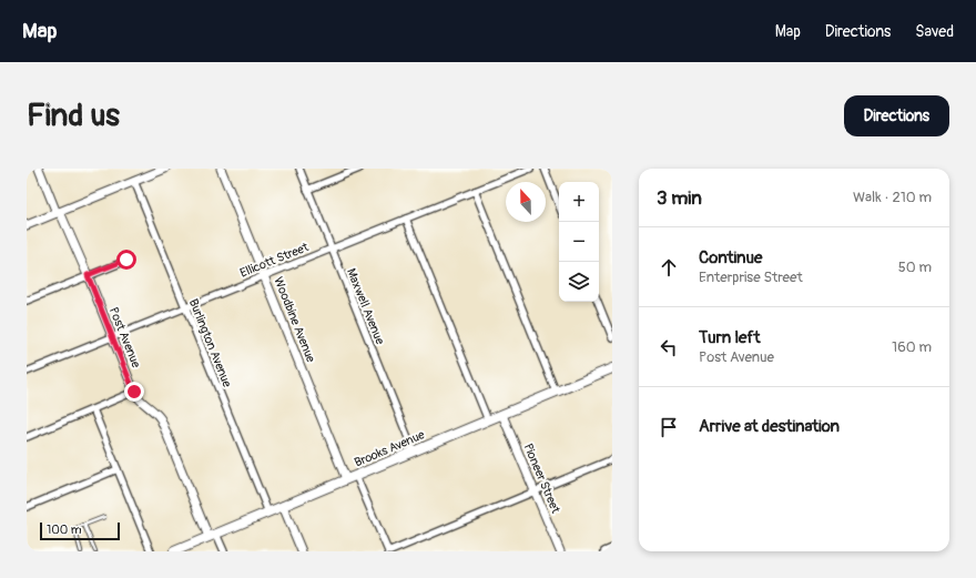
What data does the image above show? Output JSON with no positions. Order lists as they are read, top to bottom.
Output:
{
  "streets": {
    "main road": ["Brooks Avenue"],
    "street": [
      "Ellicott Street",
      "Maxwell Avenue",
      "Woodbine Avenue",
      "Post Avenue",
      "Burlington Avenue",
      "Pioneer Street"
    ]
  },
  "crossings": [
    ["Ellicott Street", "Maxwell Avenue"],
    ["Ellicott Street", "Woodbine Avenue"],
    ["Ellicott Street", "Post Avenue"],
    ["Ellicott Street", "Burlington Avenue"],
    ["Maxwell Avenue", "Brooks Avenue"],
    ["Woodbine Avenue", "Brooks Avenue"],
    ["Post Avenue", "Brooks Avenue"],
    ["Burlington Avenue", "Brooks Avenue"],
    ["Brooks Avenue", "Pioneer Street"]
  ],
  "scale_bar": "100 m",
  "north": "top",
  "page": {
    "header": "Map",
    "nav": ["Map", "Directions", "Saved"],
    "buttons": "Directions",
    "title": "Find us",
    "heading": ["3 min", "Walk · 210 m"],
    "map_buttons": ["+", "−"],
    "list": [
      ["Continue", "Enterprise Street", "50 m"],
      ["Turn left", "Post Avenue", "160 m"],
      "Arrive at destination"
    ],
    "scale": "100 m"
  }
}
